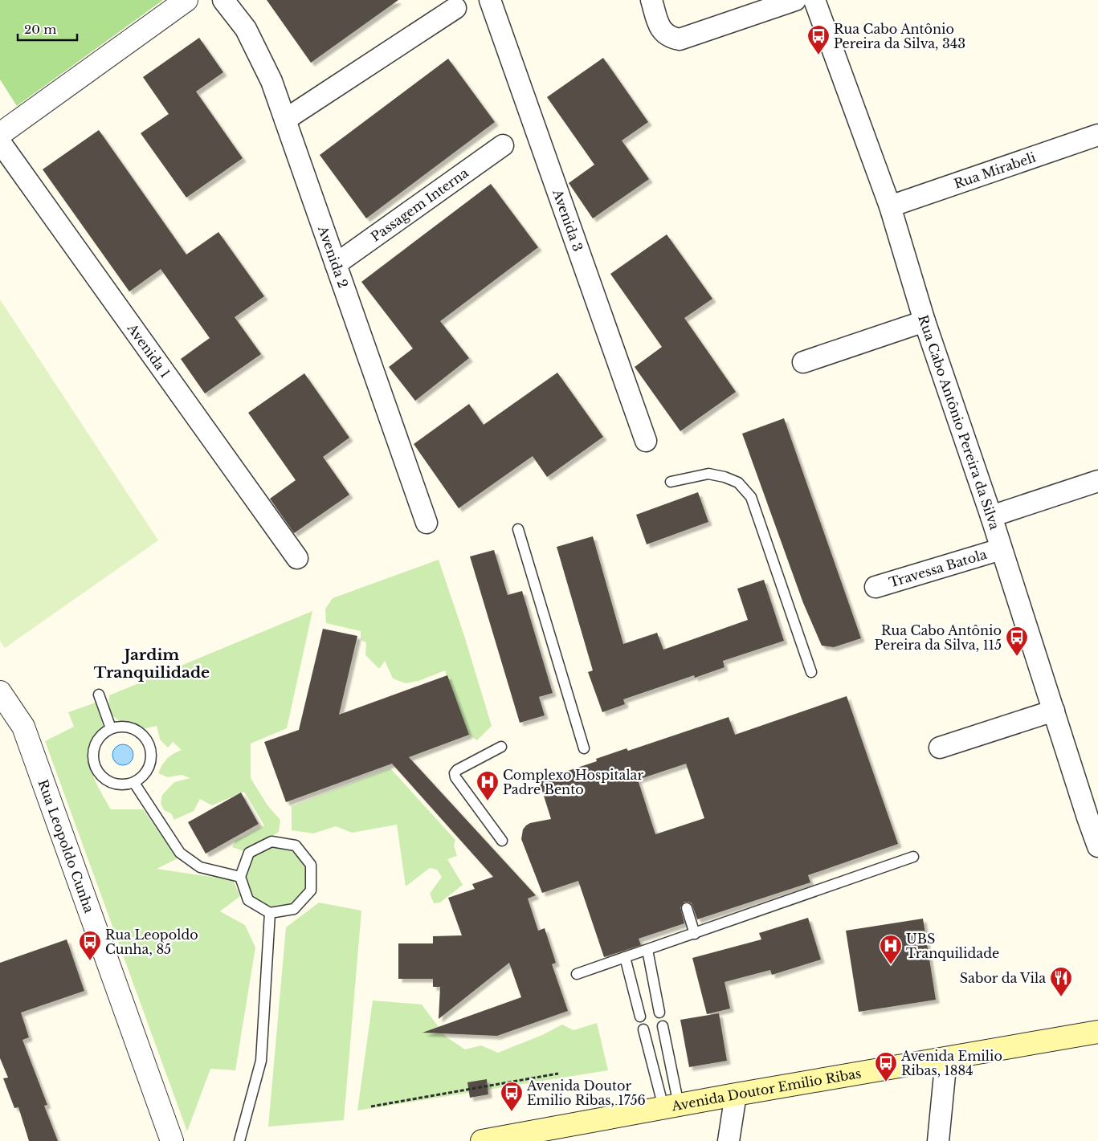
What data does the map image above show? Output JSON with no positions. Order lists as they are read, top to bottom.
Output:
{
  "streets": {
    "main road": ["Avenida Doutor Emilio Ribas"],
    "street": [
      "Rua Mirabeli",
      "Passagem Interna",
      "Avenida 3",
      "Avenida 2",
      "Avenida 1",
      "Rua Cabo Antônio Pereira da Silva",
      "Travessa Batola",
      "Rua Leopoldo Cunha"
    ]
  },
  "crossings": [
    ["Rua Mirabeli", "Rua Cabo Antônio Pereira da Silva"],
    ["Passagem Interna", "Avenida 2"],
    ["Rua Cabo Antônio Pereira da Silva", "Travessa Batola"]
  ],
  "districts": ["Jardim Tranquilidade"],
  "places": {
    "bus stop": [
      "Rua Cabo Antônio Pereira da Silva, 343",
      "Rua Cabo Antônio Pereira da Silva, 115",
      "Rua Leopoldo Cunha, 85",
      "Avenida Emilio Ribas, 1884",
      "Avenida Doutor Emilio Ribas, 1756"
    ],
    "hospital": ["Complexo Hospitalar Padre Bento", "UBS Tranquilidade"],
    "restaurant": ["Sabor da Vila"]
  },
  "scale_bar": "20 m"
}
